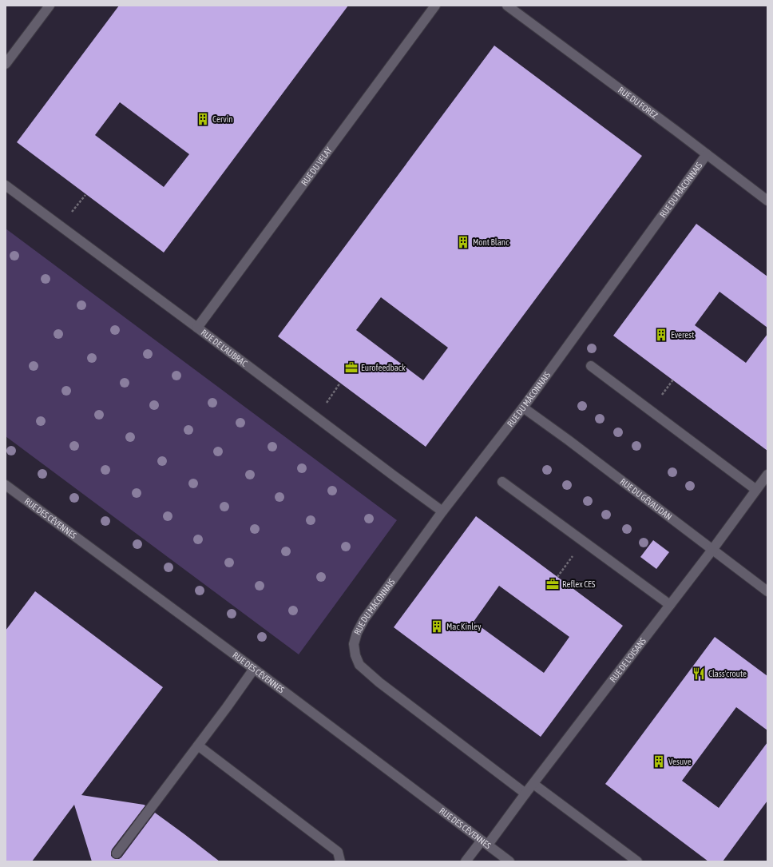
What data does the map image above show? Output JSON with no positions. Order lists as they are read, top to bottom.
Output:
{
  "streets": {
    "street": [
      "RUE DU FOREZ",
      "RUE DU VELAY",
      "RUE DU MÂCONNAIS",
      "RUE DE L'AUBRAC",
      "RUE DU GÉVAUDAN",
      "RUE DES CÉVENNES",
      "RUE DE L'OISANS"
    ]
  },
  "crossings": [
    ["RUE DU FOREZ", "RUE DU MÂCONNAIS"],
    ["RUE DU VELAY", "RUE DE L'AUBRAC"],
    ["RUE DU MÂCONNAIS", "RUE DE L'AUBRAC"],
    ["RUE DU MÂCONNAIS", "RUE DU GÉVAUDAN"],
    ["RUE DU MÂCONNAIS", "RUE DE L'OISANS"],
    ["RUE DU GÉVAUDAN", "RUE DE L'OISANS"],
    ["RUE DES CÉVENNES", "RUE DE L'OISANS"]
  ],
  "places": {
    "building": [
      "Cervin",
      "Mont Blanc",
      "Everest",
      "Mac Kinley",
      "Vesuve"
    ],
    "office": ["Eurofeedback", "Reflex CES"],
    "restaurant": ["Class'croute"]
  }
}
